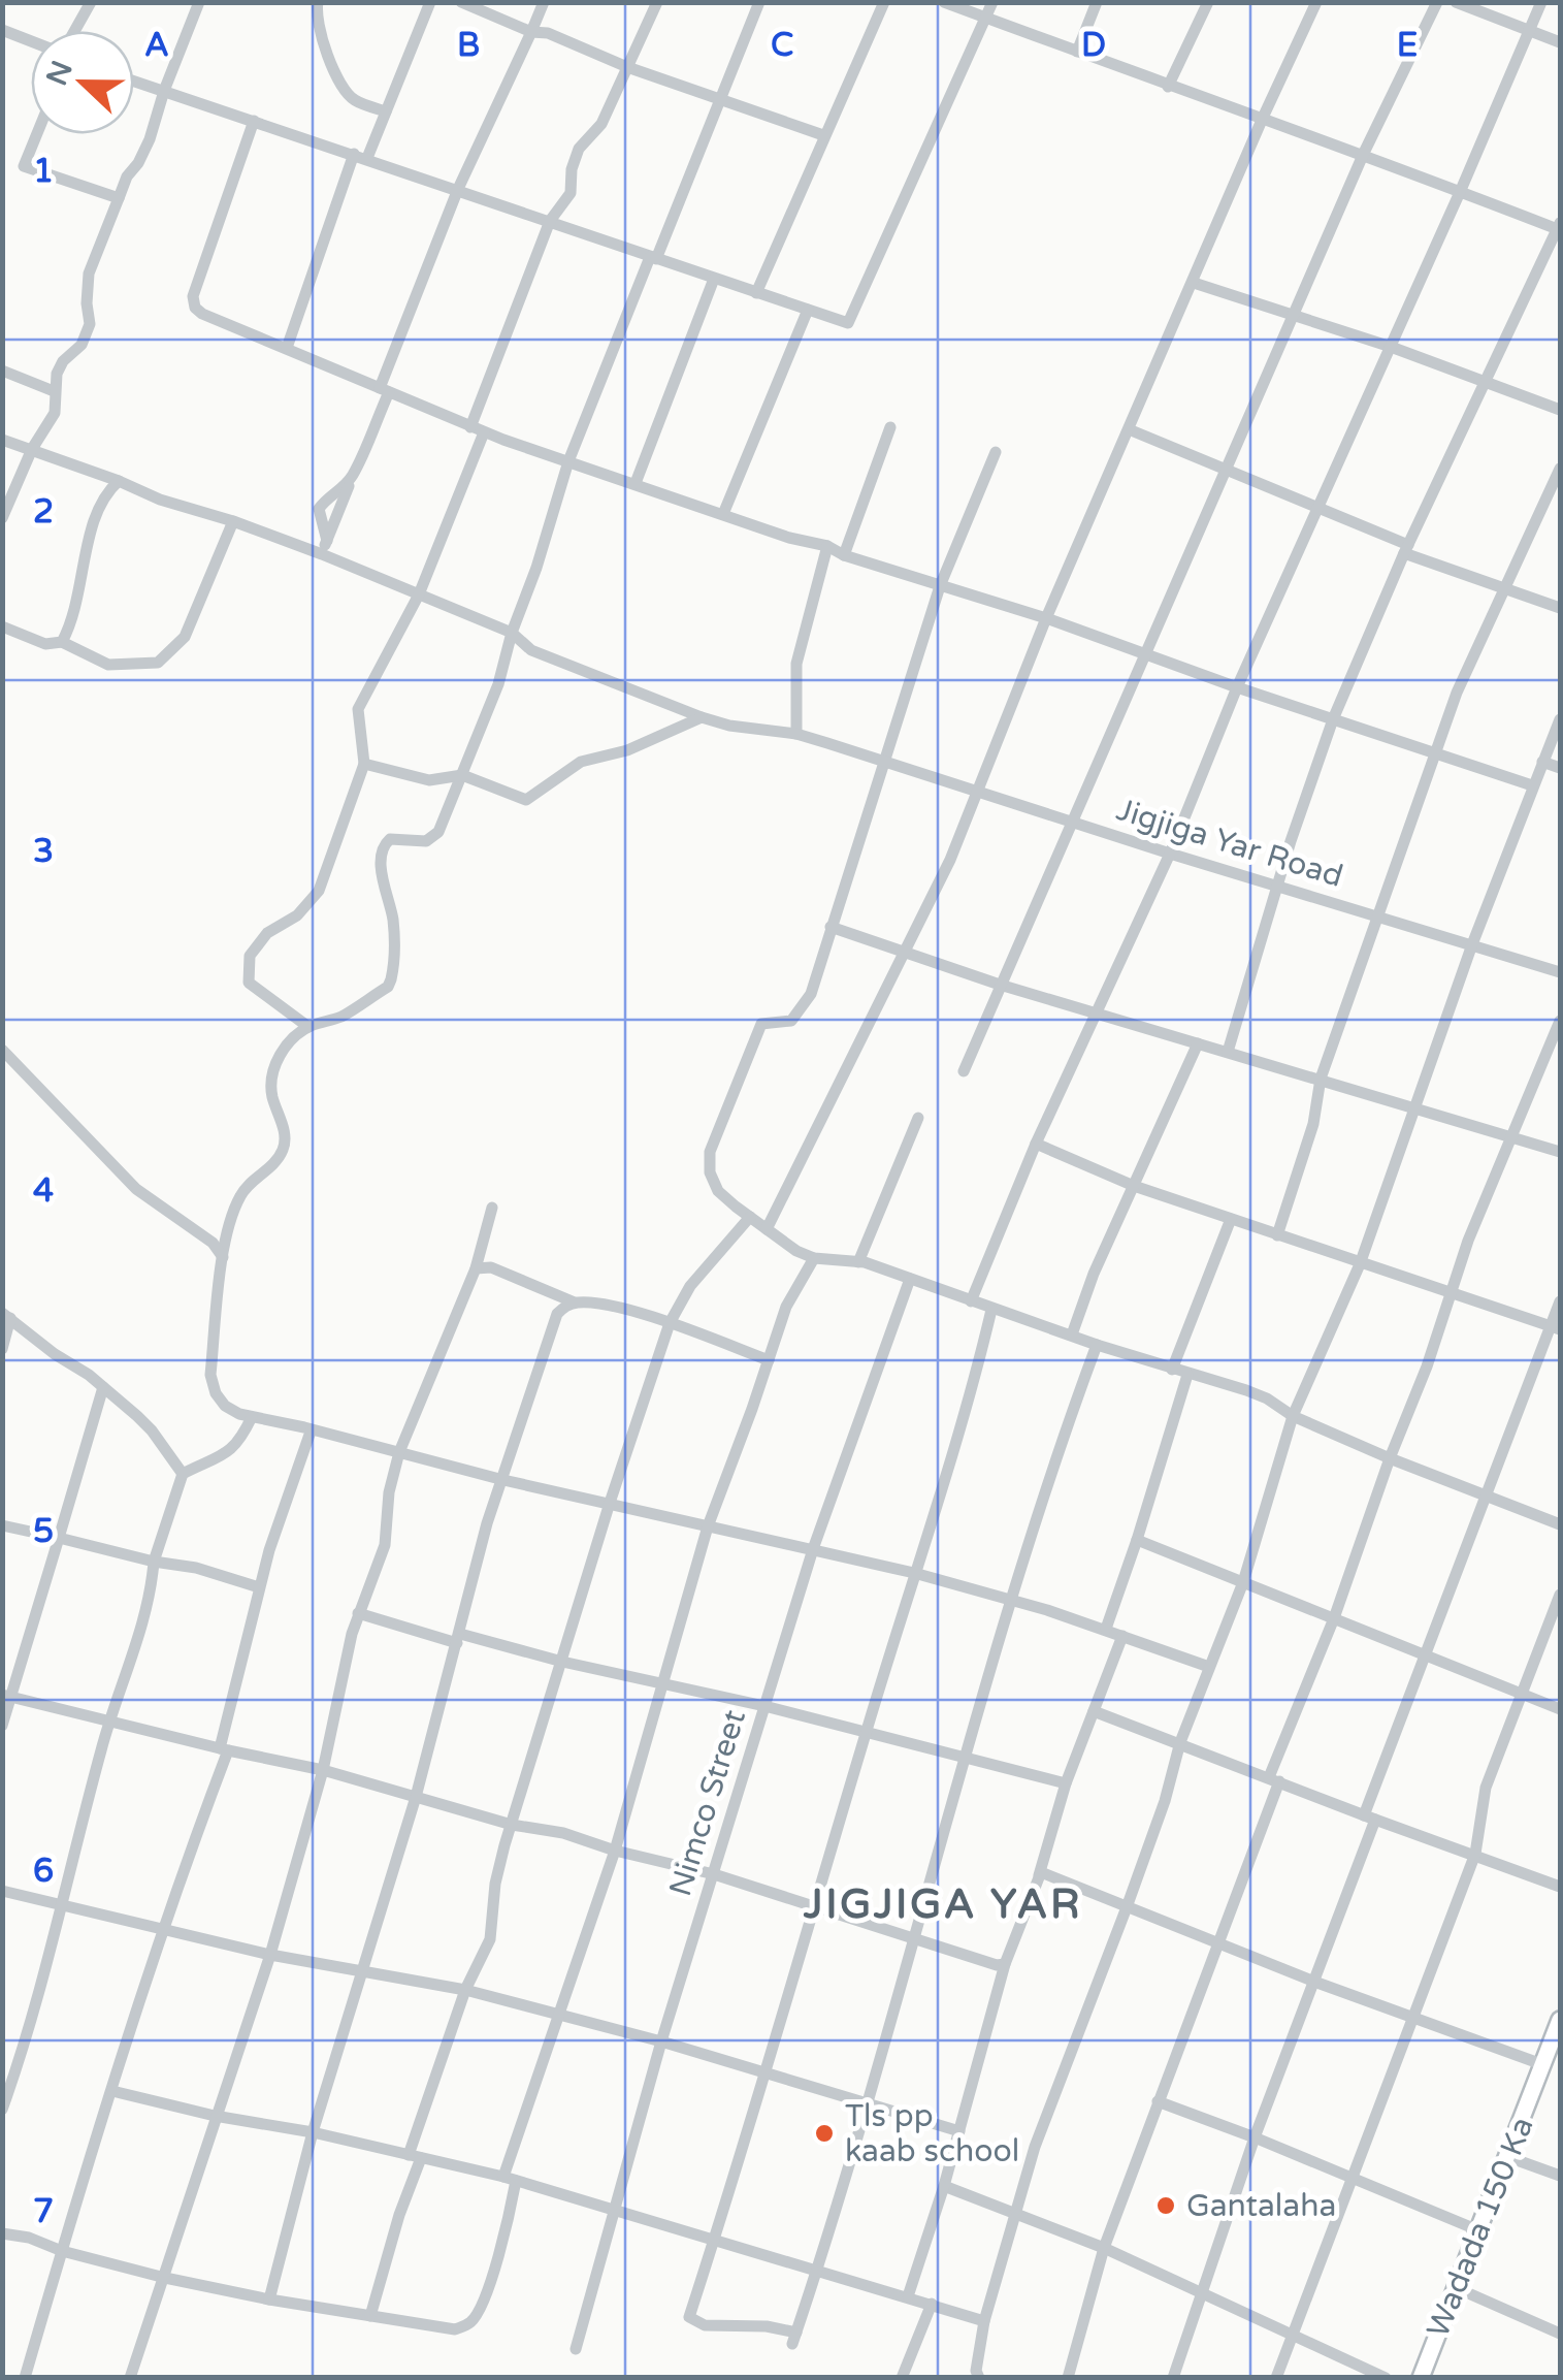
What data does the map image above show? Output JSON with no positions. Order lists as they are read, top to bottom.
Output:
{
  "streets": {
    "street": ["Jigjiga Yar Road", "Nimco Street", "Wadada 150 Ka"]
  },
  "districts": ["JIGJIGA YAR"],
  "places": ["Tls pp kaab school", "Gantalaha"],
  "north": "left",
  "grid": {
    "columns": [
      "A",
      "B",
      "C",
      "D",
      "E"
    ],
    "rows": [
      "1",
      "2",
      "3",
      "4",
      "5",
      "6",
      "7"
    ]
  }
}
